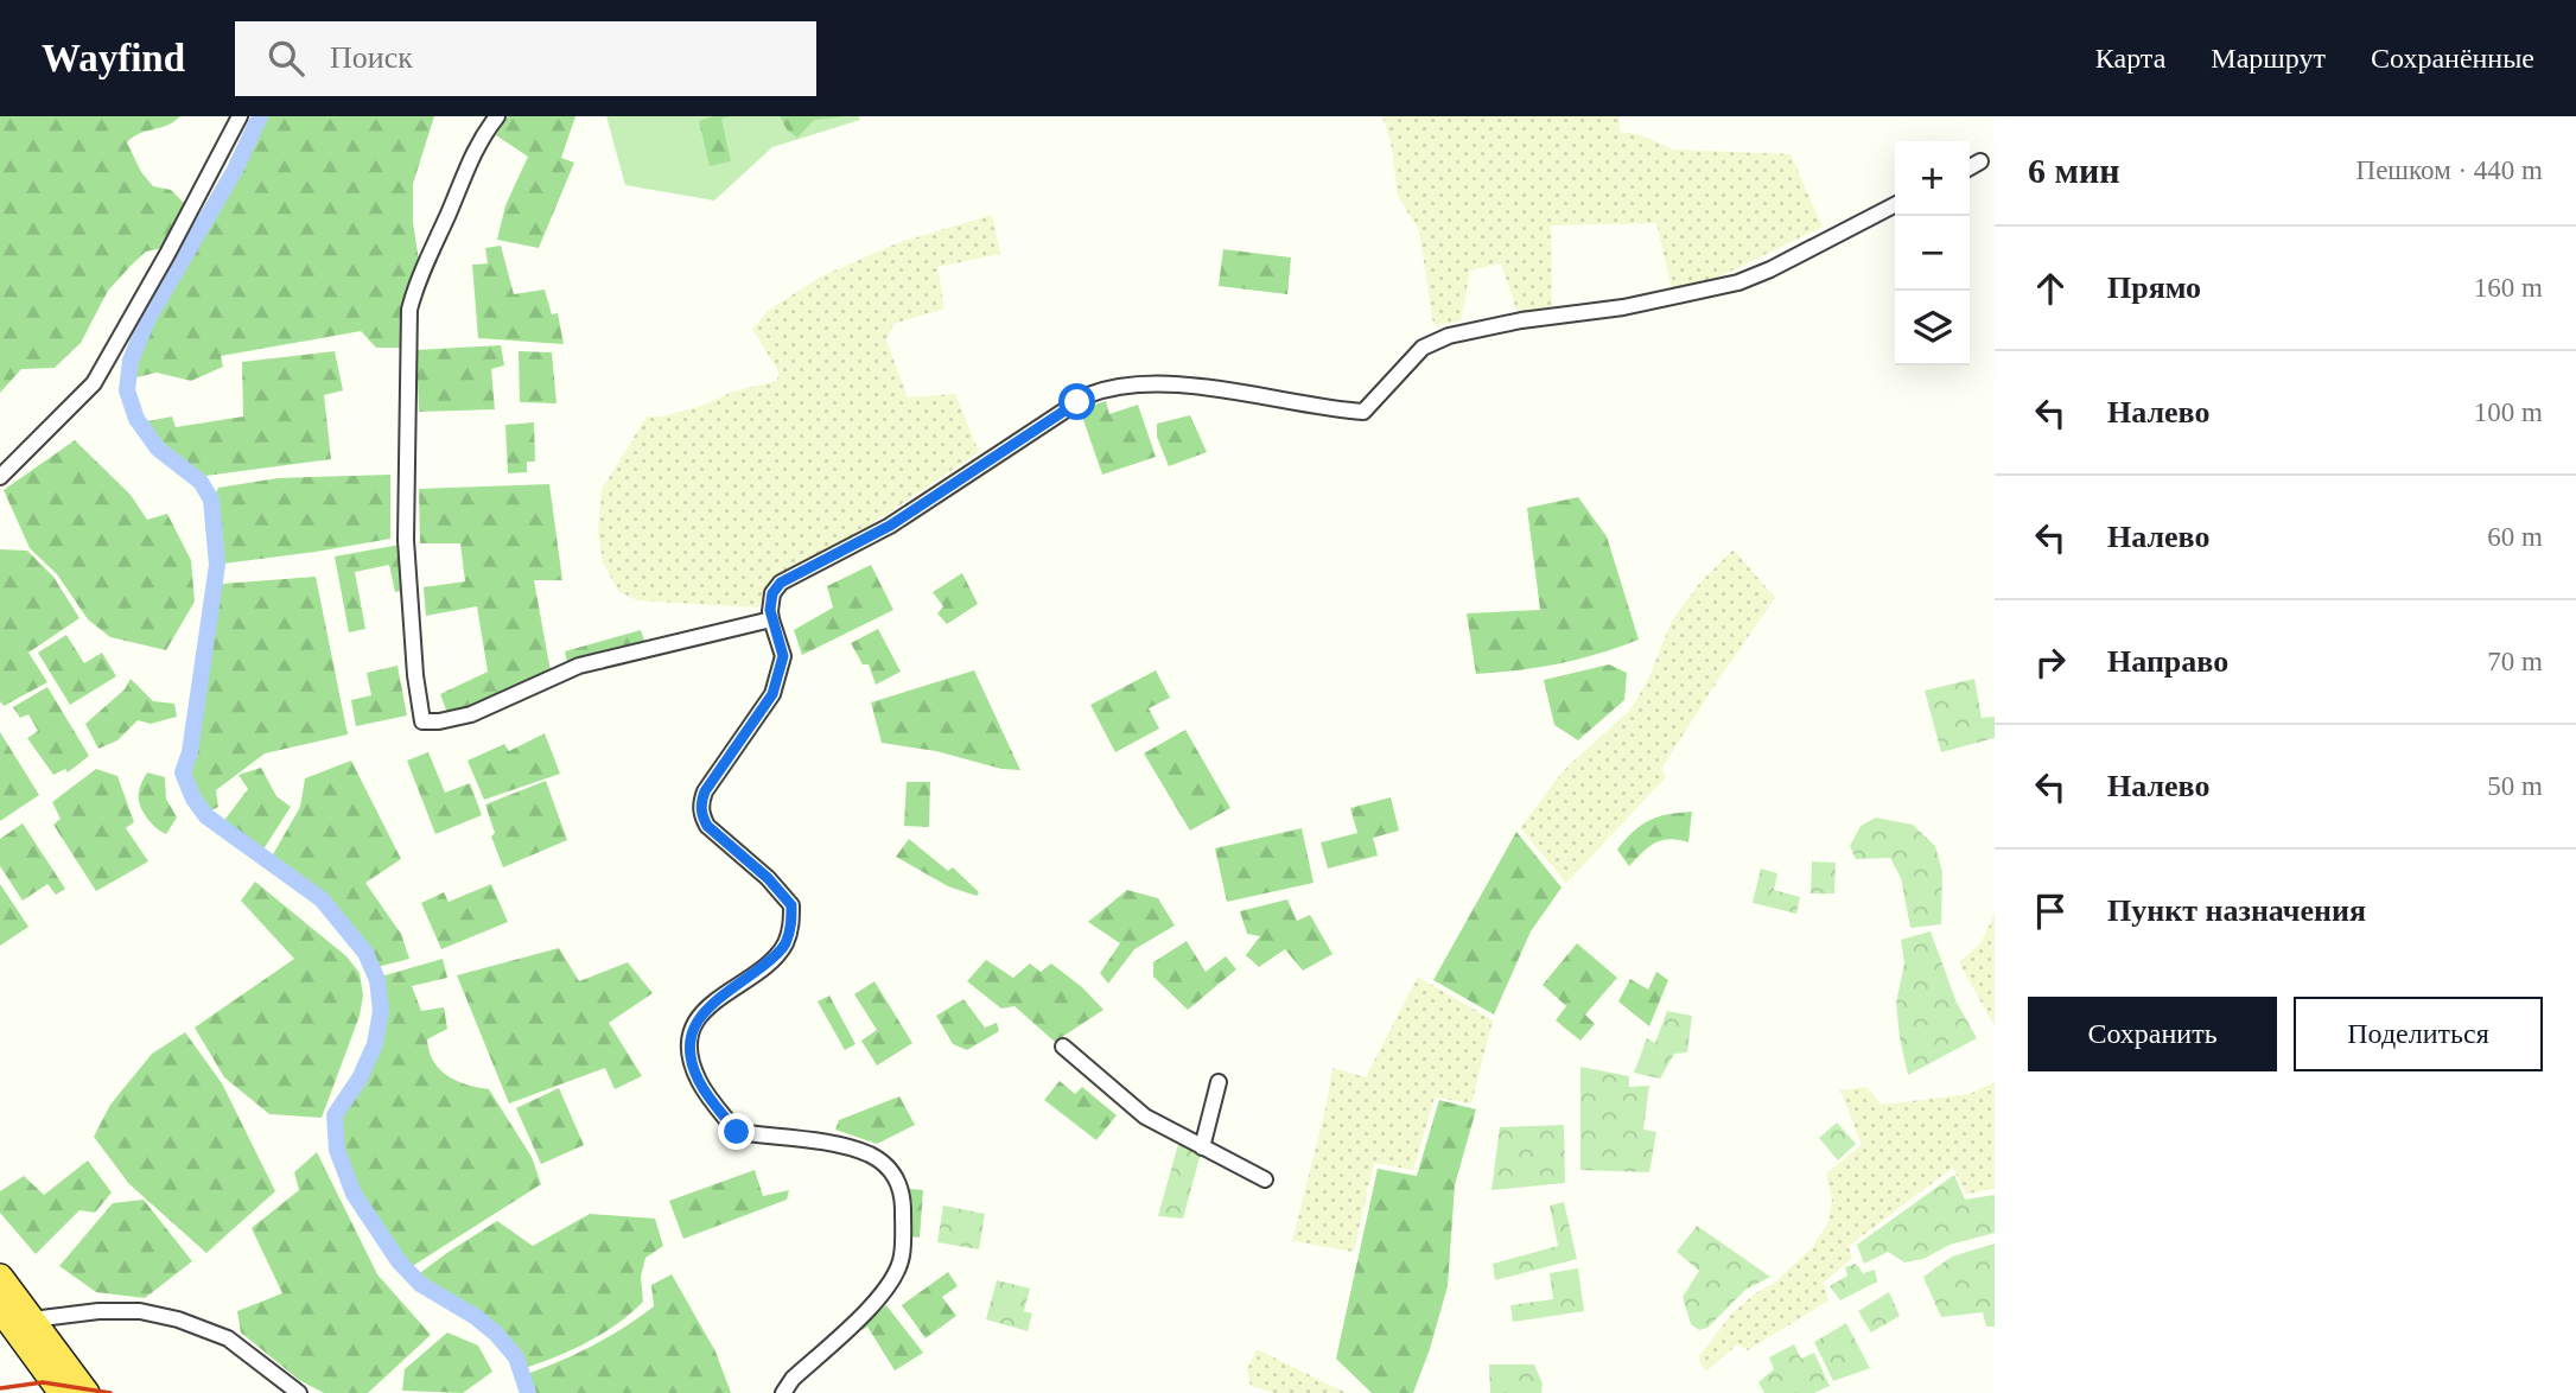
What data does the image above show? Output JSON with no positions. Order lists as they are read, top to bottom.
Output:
{
  "page": {
    "header": "Wayfind",
    "search": "Поиск",
    "nav": ["Карта", "Маршрут", "Сохранённые"],
    "heading": ["6 мин", "Пешком · 440 m"],
    "map_buttons": ["+", "−"],
    "list": [
      ["Прямо", "160 m"],
      ["Налево", "100 m"],
      ["Налево", "60 m"],
      ["Направо", "70 m"],
      ["Налево", "50 m"],
      "Пункт назначения"
    ],
    "buttons": ["Сохранить", "Поделиться"]
  }
}
